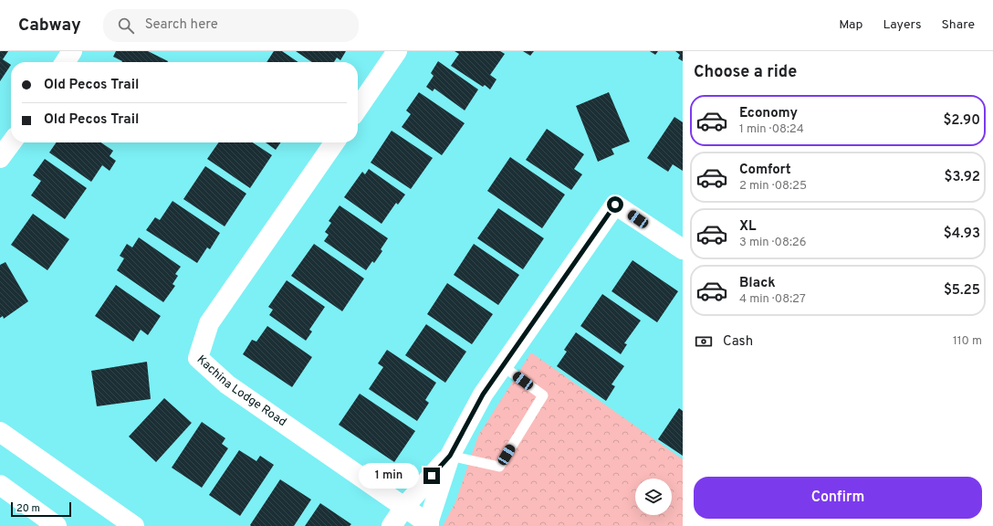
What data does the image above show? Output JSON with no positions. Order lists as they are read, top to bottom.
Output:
{
  "streets": {
    "street": ["Kachina Lodge Road"]
  },
  "scale_bar": "20 m",
  "page": {
    "header": "Cabway",
    "search": "Search here",
    "nav": ["Map", "Layers", "Share"],
    "heading": "Choose a ride",
    "banner": ["Old Pecos Trail", "Old Pecos Trail"],
    "list": [
      {
        "name": "Economy",
        "note": "1 min · 08:24",
        "value": "$2.90"
      },
      {
        "name": "Comfort",
        "note": "2 min · 08:25",
        "value": "$3.92"
      },
      {
        "name": "XL",
        "note": "3 min · 08:26",
        "value": "$4.93"
      },
      {
        "name": "Black",
        "note": "4 min · 08:27",
        "value": "$5.25"
      }
    ],
    "pay": ["Cash", "110 m"],
    "bubble": "1 min",
    "buttons": "Confirm",
    "scale": "20 m"
  }
}
